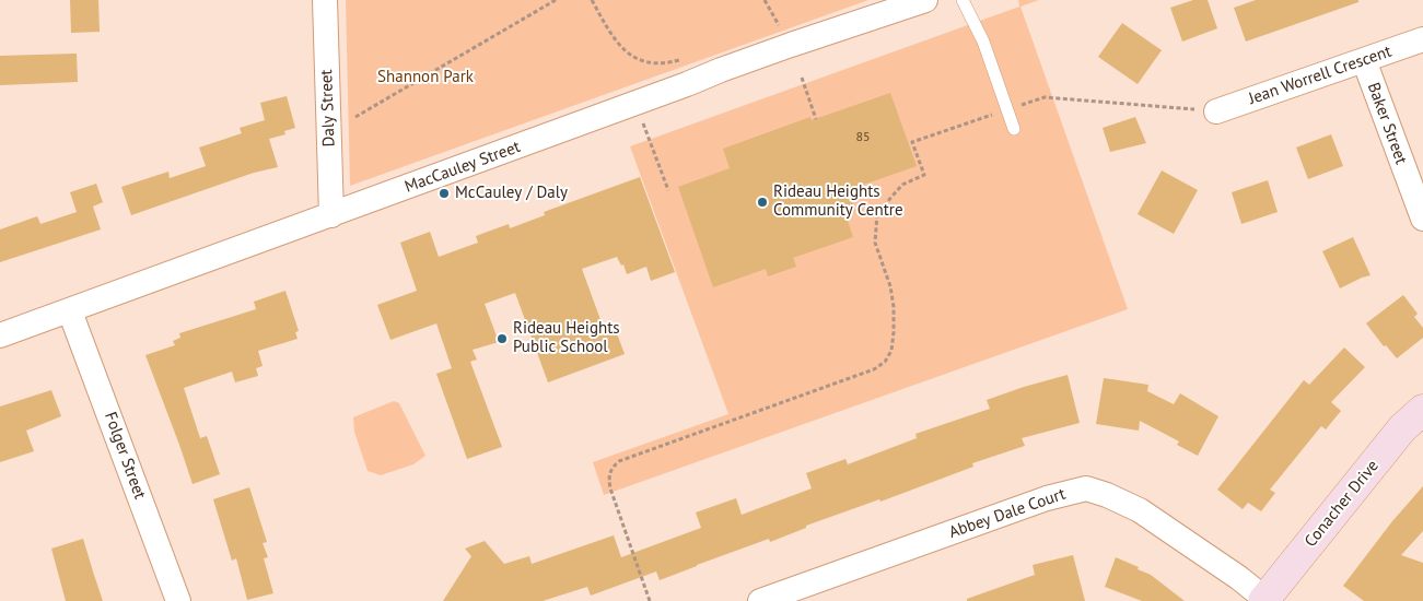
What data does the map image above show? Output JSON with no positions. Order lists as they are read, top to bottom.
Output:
{
  "streets": {
    "street": [
      "Jean Worrell Crescent",
      "Daly Street",
      "Baker Street",
      "MacCauley Street",
      "Folger Street",
      "Conacher Drive",
      "Abbey Dale Court"
    ]
  },
  "crossings": [
    ["Jean Worrell Crescent", "Baker Street"],
    ["Daly Street", "MacCauley Street"],
    ["MacCauley Street", "Folger Street"],
    ["Conacher Drive", "Abbey Dale Court"]
  ],
  "parks": ["Shannon Park"],
  "places": ["McCauley / Daly", "Rideau Heights Community Centre", "Rideau Heights Public School"],
  "house_numbers": ["85"]
}
